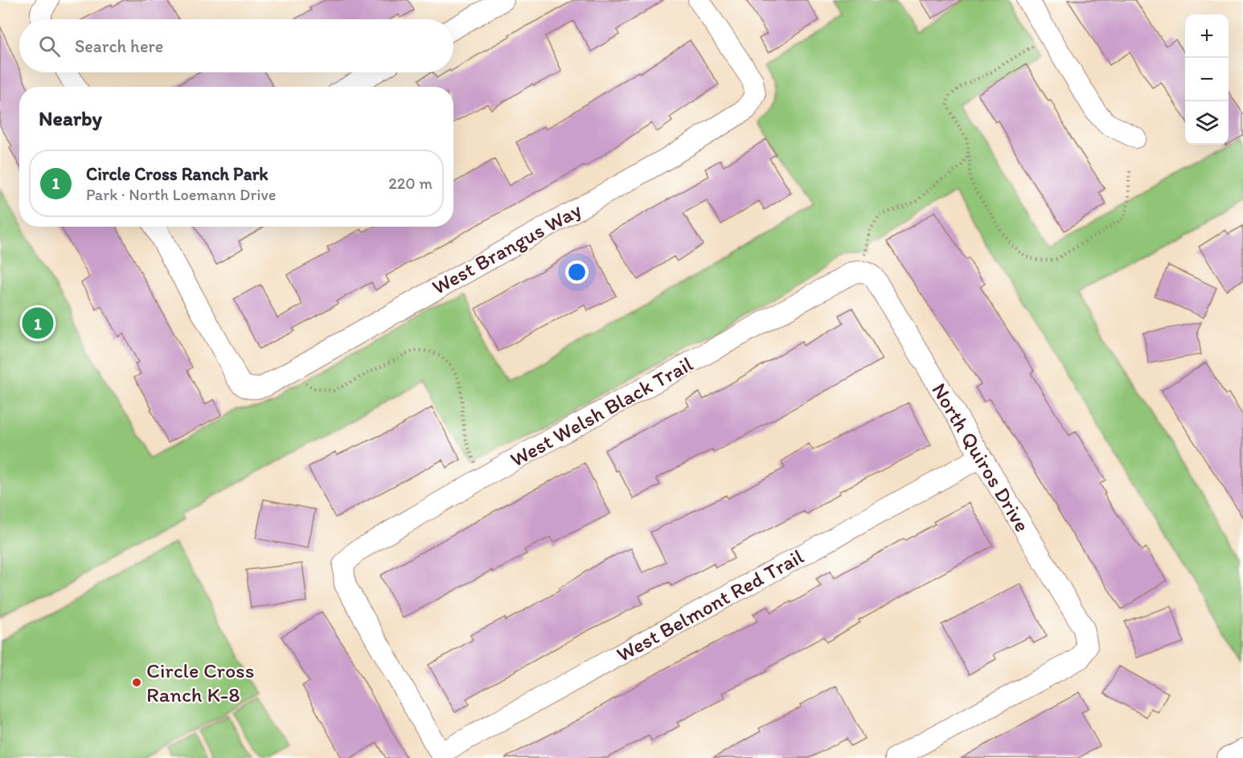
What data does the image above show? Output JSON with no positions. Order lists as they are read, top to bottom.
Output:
{
  "streets": {
    "street": [
      "West Brangus Way",
      "West Welsh Black Trail",
      "North Quiros Drive",
      "West Belmont Red Trail"
    ]
  },
  "crossings": [
    ["West Welsh Black Trail", "North Quiros Drive"],
    ["West Welsh Black Trail", "West Belmont Red Trail"],
    ["North Quiros Drive", "West Belmont Red Trail"]
  ],
  "places": ["Circle Cross Ranch K-8"],
  "page": {
    "map_buttons": ["+", "−"],
    "search": "Search here",
    "heading": "Nearby",
    "list": [
      {
        "mark": "1",
        "name": "Circle Cross Ranch Park",
        "note": "Park · North Loemann Drive",
        "value": "220 m"
      }
    ],
    "pins": "1"
  }
}
